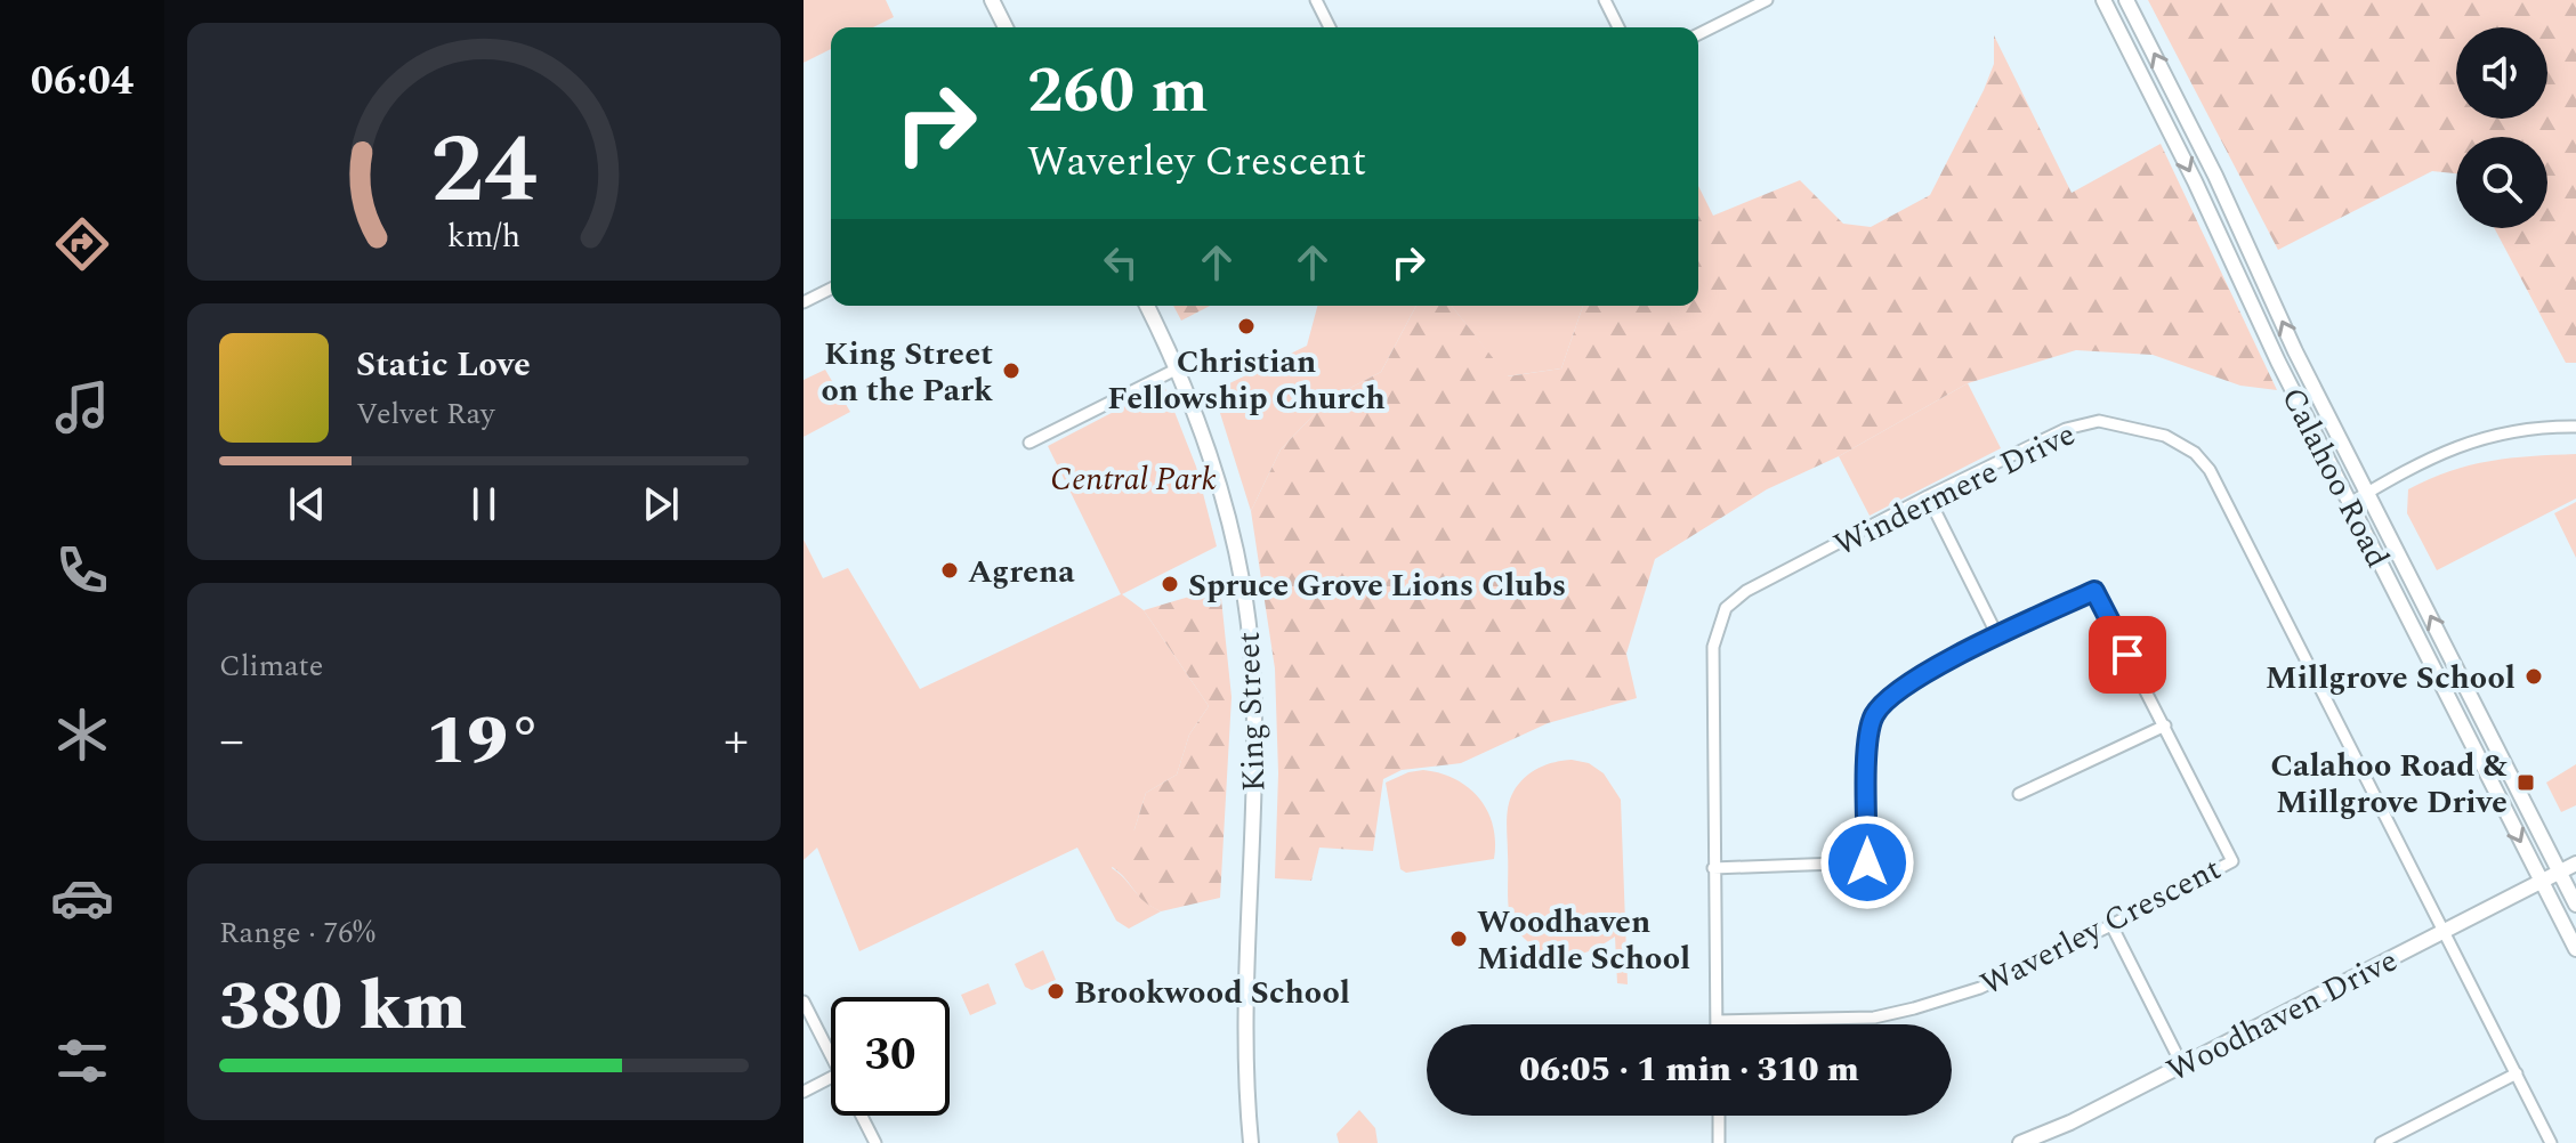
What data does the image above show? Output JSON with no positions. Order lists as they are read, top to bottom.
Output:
{
  "streets": {
    "main road": ["Calahoo Road", "King Street", "Woodhaven Drive"],
    "street": ["Windermere Drive", "Waverley Crescent"]
  },
  "crossings": [
    ["Calahoo Road", "Woodhaven Drive"],
    ["Windermere Drive", "Waverley Crescent"],
    ["Windermere Drive", "Woodhaven Drive"]
  ],
  "parks": ["Central Park"],
  "places": {
    "other": [
      "Christian Fellowship Church",
      "King Street on the Park",
      "Agrena",
      "Spruce Grove Lions Clubs",
      "Millgrove School",
      "Woodhaven Middle School",
      "Brookwood School"
    ],
    "transit": ["Calahoo Road & Millgrove Drive"]
  },
  "page": {
    "tabs": "06:04",
    "turn": ["260 m", "Waverley Crescent"],
    "song": ["Static Love", "Velvet Ray"],
    "tile": [
      "Climate",
      ["Range · 76%", "380 km"]
    ],
    "heat": ["−", "19°", "+"],
    "limit": "30",
    "trip": "06:05 · 1 min · 310 m",
    "gauge": ["24", "km/h"]
  }
}
